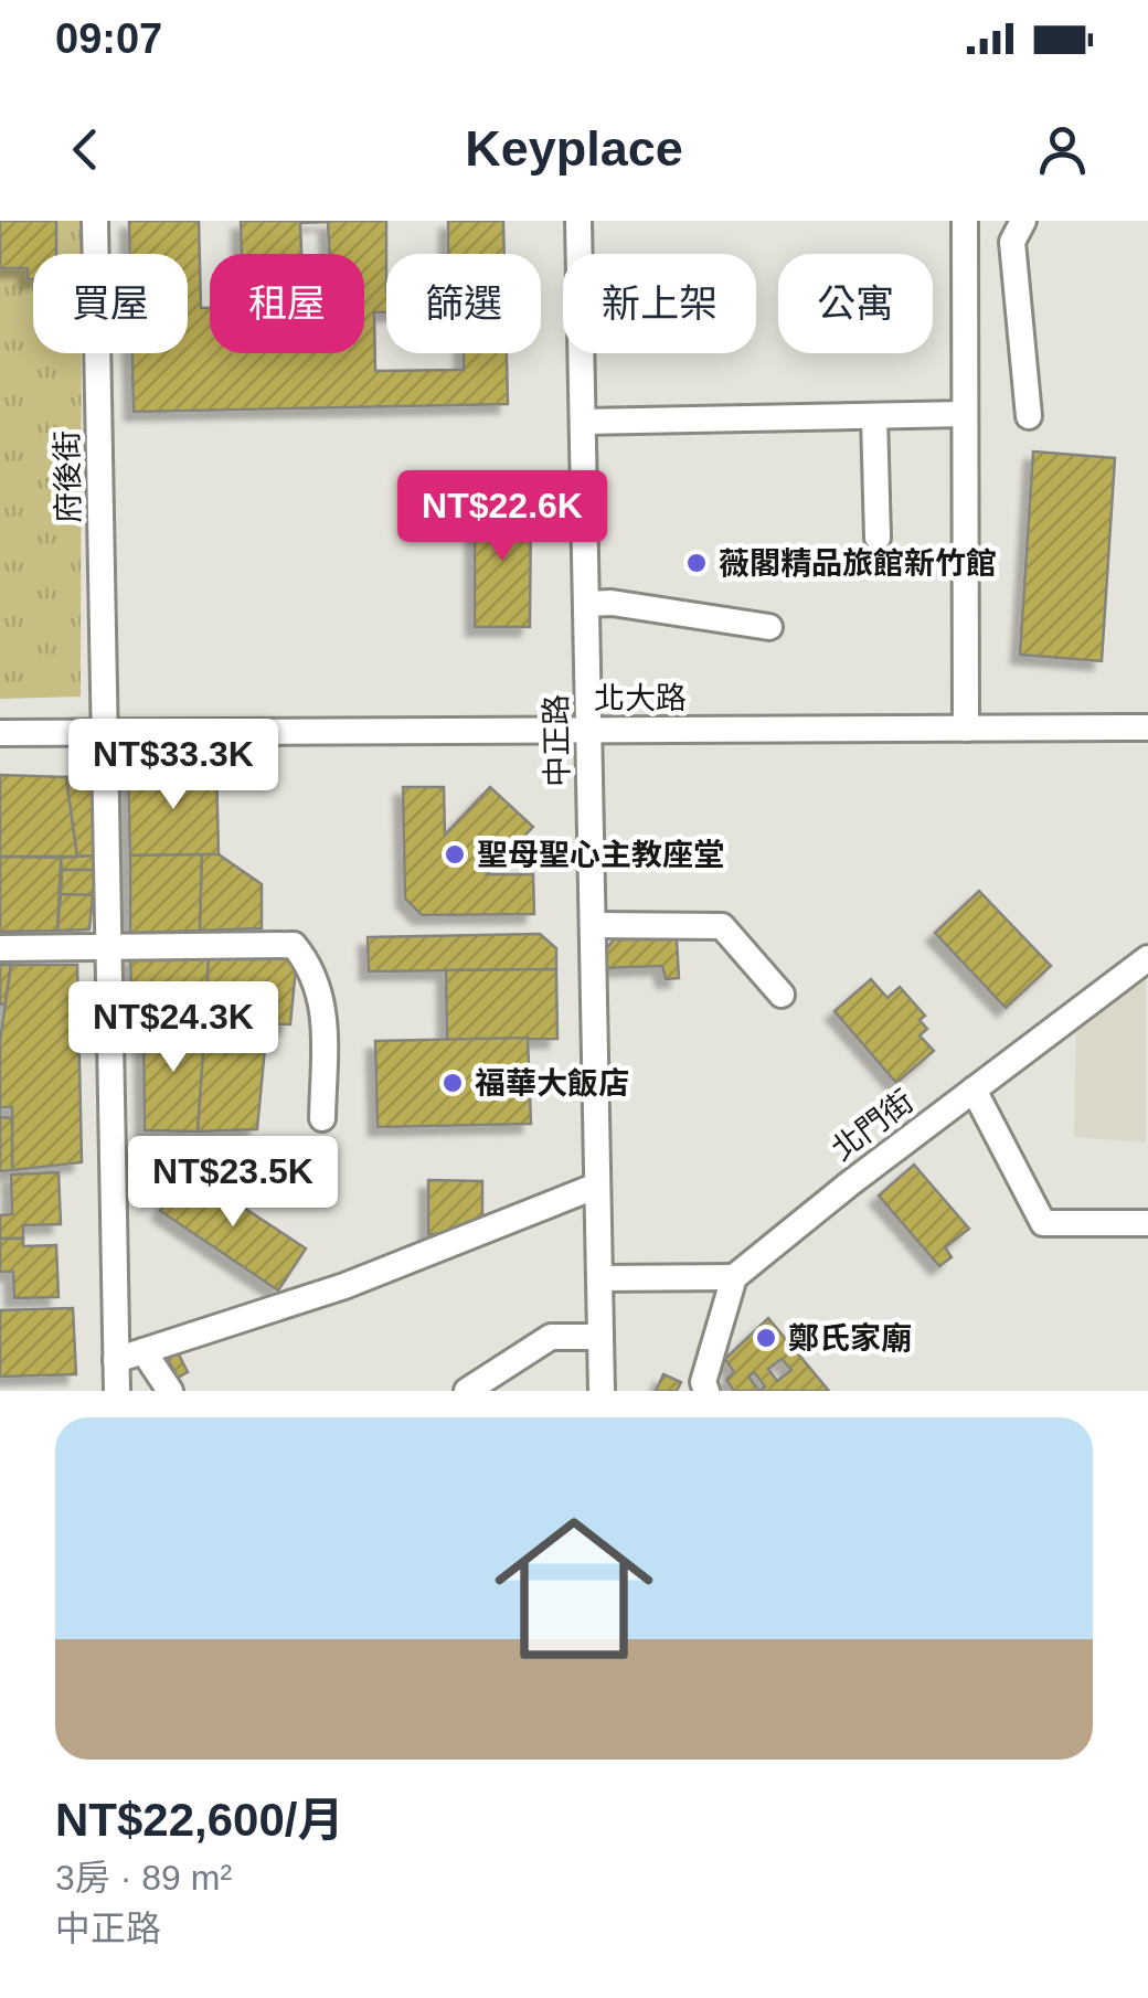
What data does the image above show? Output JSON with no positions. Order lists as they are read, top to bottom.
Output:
{
  "streets": {
    "street": [
      "府後街",
      "北大路",
      "中正路",
      "北門街"
    ]
  },
  "crossings": [
    ["府後街", "北大路"],
    ["北大路", "中正路"]
  ],
  "places": [
    "薇閣精品旅館新竹館",
    "聖母聖心主教座堂",
    "福華大飯店",
    "鄭氏家廟"
  ],
  "page": {
    "status": "09:07",
    "header": "Keyplace",
    "chip": [
      "買屋",
      "租屋",
      "篩選",
      "新上架",
      "公寓"
    ],
    "price": [
      "NT$22.6K",
      "NT$33.3K",
      "NT$24.3K",
      "NT$23.5K"
    ],
    "list": [
      {
        "name": "NT$22,600/月",
        "note": "3房 · 89 m² · 中正路"
      }
    ]
  }
}
